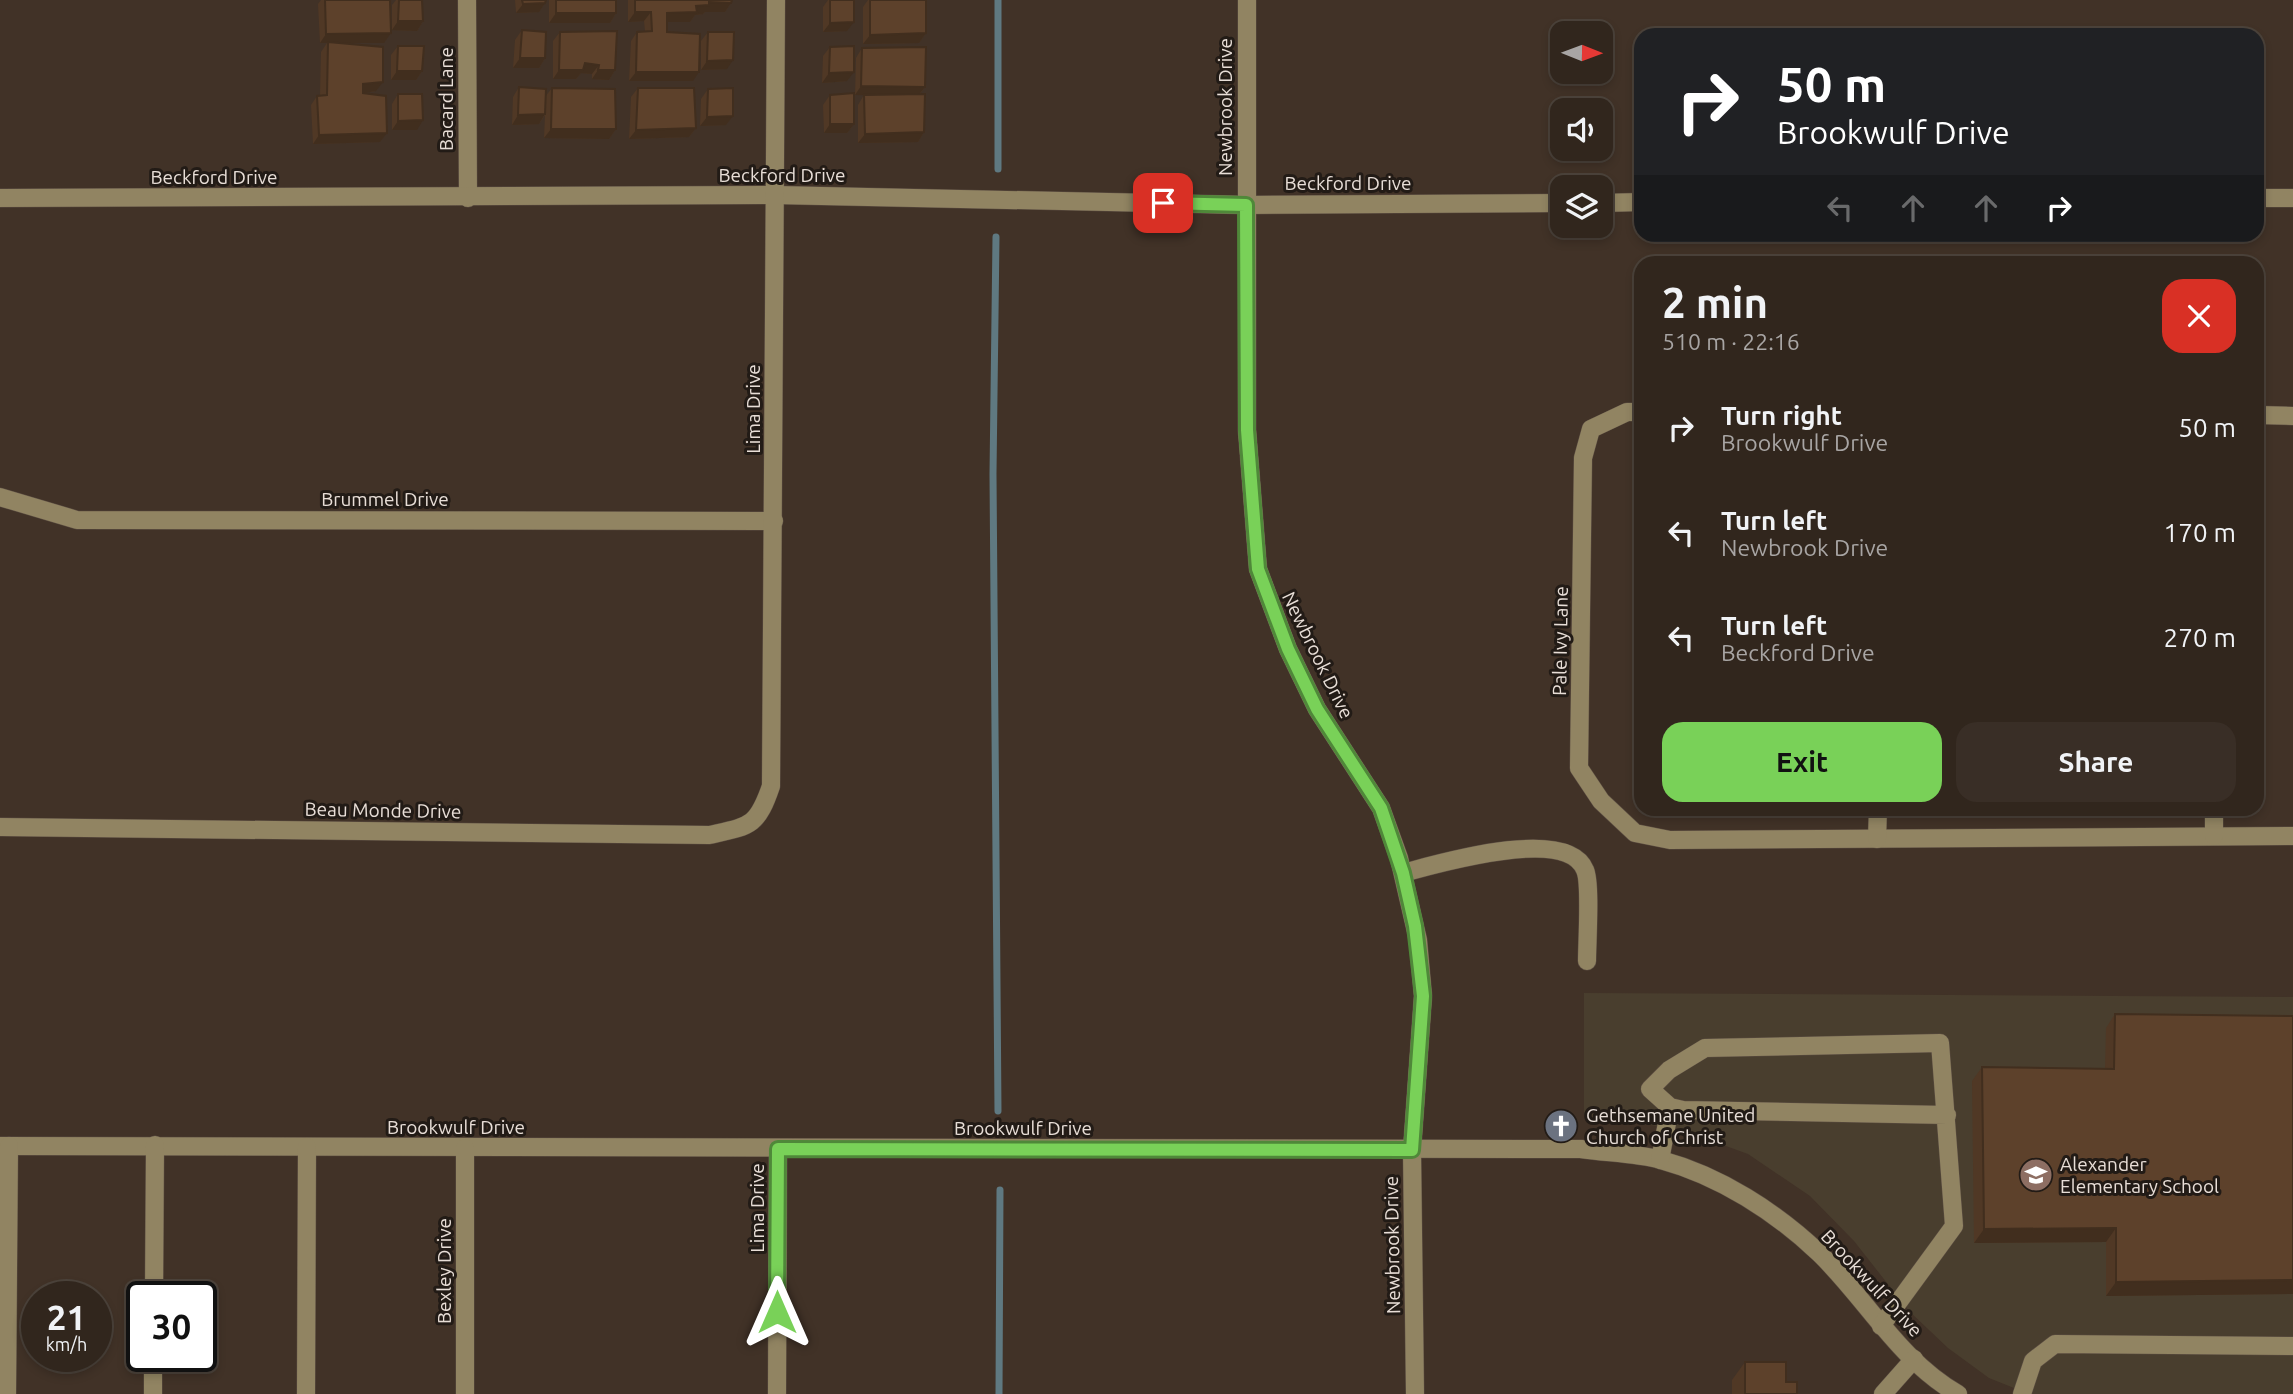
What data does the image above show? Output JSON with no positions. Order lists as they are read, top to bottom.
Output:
{
  "streets": {
    "street": [
      "Bacard Lane",
      "Newbrook Drive",
      "Beckford Drive",
      "Lima Drive",
      "Brummel Drive",
      "Pale Ivy Lane",
      "Beau Monde Drive",
      "Brookwulf Drive",
      "Bexley Drive"
    ]
  },
  "crossings": [
    ["Bacard Lane", "Beckford Drive"],
    ["Newbrook Drive", "Beckford Drive"],
    ["Newbrook Drive", "Brookwulf Drive"],
    ["Beckford Drive", "Lima Drive"],
    ["Lima Drive", "Brummel Drive"],
    ["Lima Drive", "Beau Monde Drive"],
    ["Lima Drive", "Brookwulf Drive"],
    ["Brookwulf Drive", "Bexley Drive"]
  ],
  "places": {
    "church": ["Gethsemane United Church of Christ"],
    "school or university": ["Alexander Elementary School"]
  },
  "north": "right",
  "page": {
    "turn": ["50 m", "Brookwulf Drive"],
    "heading": ["2 min", "510 m · 22:16"],
    "list": [
      {
        "name": "Turn right",
        "note": "Brookwulf Drive",
        "value": "50 m"
      },
      {
        "name": "Turn left",
        "note": "Newbrook Drive",
        "value": "170 m"
      },
      {
        "name": "Turn left",
        "note": "Beckford Drive",
        "value": "270 m"
      }
    ],
    "buttons": ["Exit", "Share"],
    "speed": "21 km/h",
    "limit": "30"
  }
}
